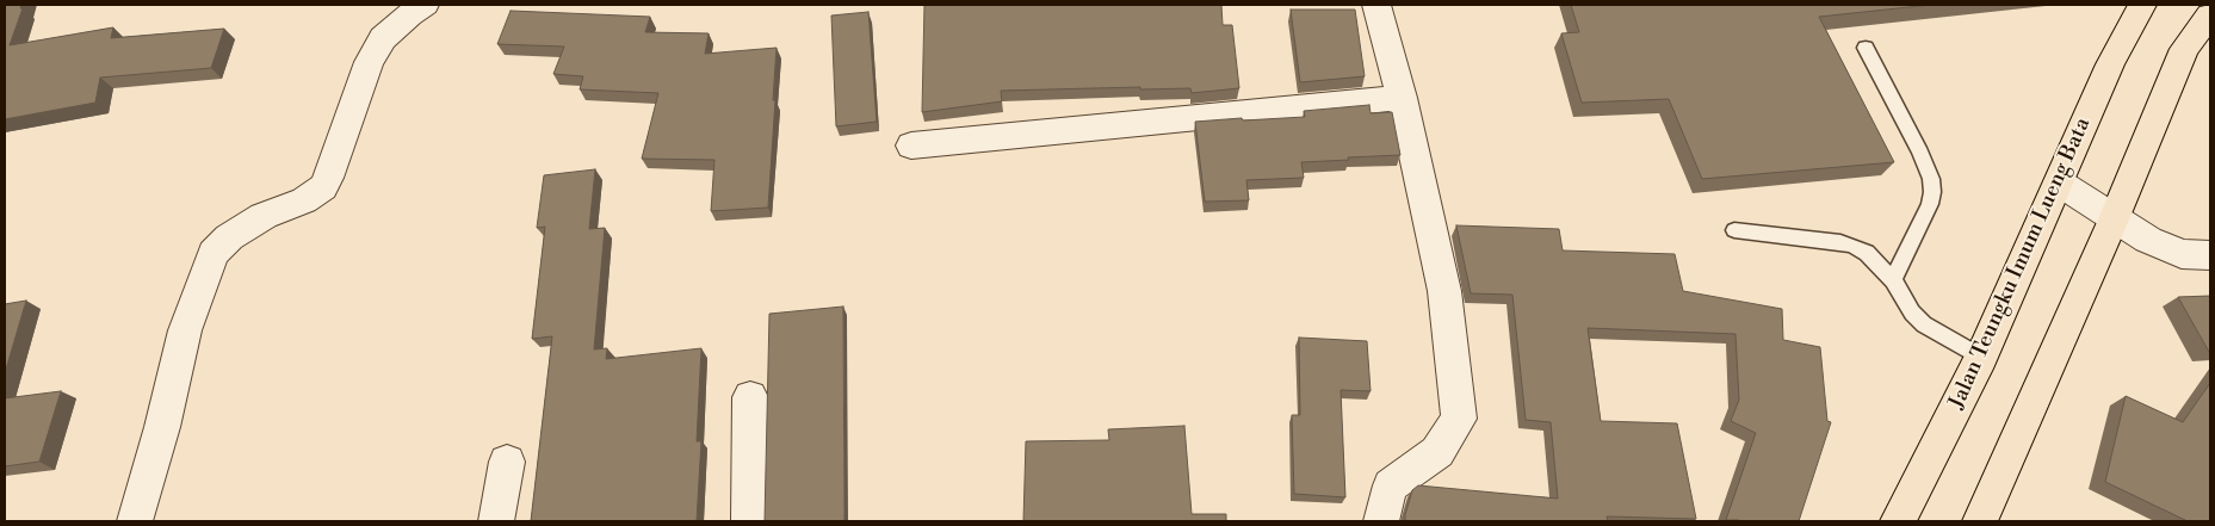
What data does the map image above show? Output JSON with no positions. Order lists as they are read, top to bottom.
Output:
{
  "streets": {
    "highway": ["Jalan Teungku Imum Lueng Bata"]
  }
}
